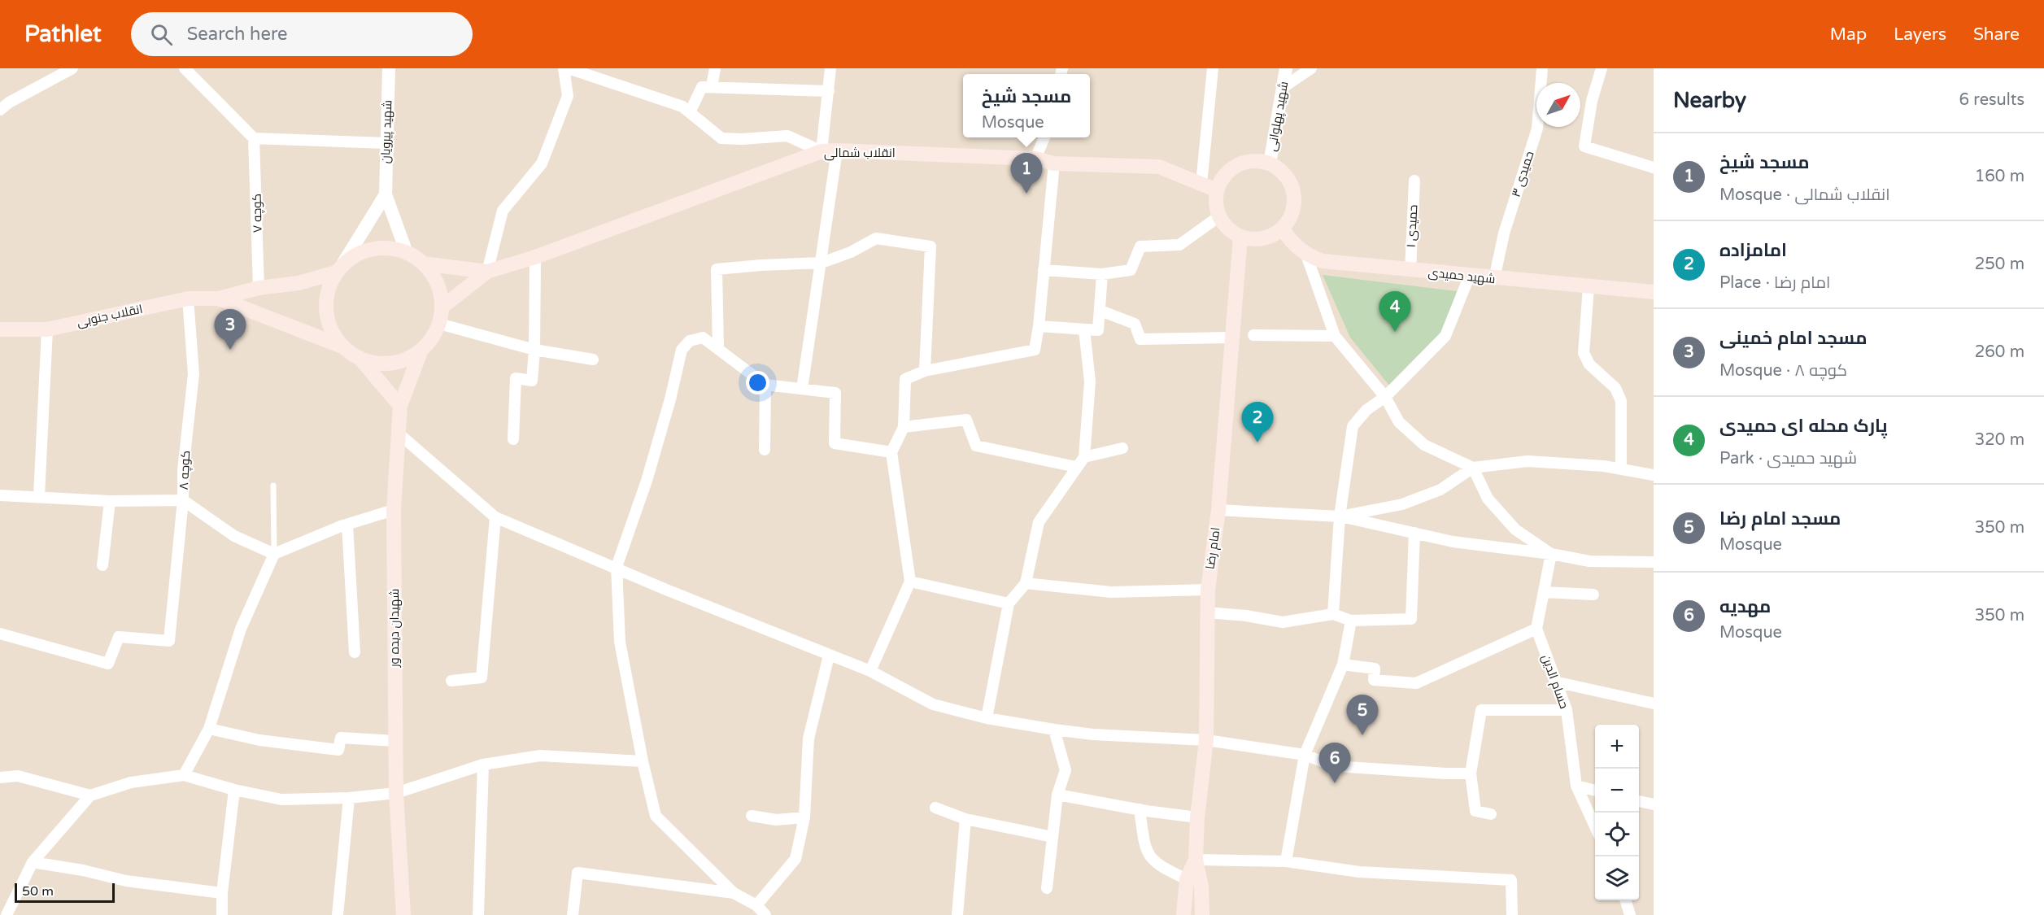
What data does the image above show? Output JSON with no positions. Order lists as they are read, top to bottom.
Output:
{
  "streets": {
    "main road": [
      "انقلاب شمالی",
      "شهید حمیدی",
      "انقلاب جنوبی",
      "امام رضا",
      "شهیدان دیده ور"
    ],
    "street": [
      "شهید پهلوانی",
      "شهید پیرویان",
      "حمیدی ۳",
      "کوچه ۷",
      "حمیدی ۱",
      "کوچه ۸",
      "حسام الدین"
    ]
  },
  "crossings": [
    ["شهید پهلوانی", "انقلاب شمالی"],
    ["شهید پهلوانی", "شهید حمیدی"],
    ["شهید پهلوانی", "امام رضا"],
    ["انقلاب شمالی", "شهید حمیدی"],
    ["انقلاب شمالی", "امام رضا"],
    ["حمیدی ۳", "شهید حمیدی"],
    ["حمیدی ۱", "شهید حمیدی"],
    ["شهید حمیدی", "امام رضا"],
    ["انقلاب جنوبی", "کوچه ۸"]
  ],
  "scale_bar": "50 m",
  "north": "top right",
  "page": {
    "header": "Pathlet",
    "search": "Search here",
    "nav": ["Map", "Layers", "Share"],
    "heading": ["Nearby", "6 results"],
    "popup": ["مسجد شیخ", "Mosque"],
    "list": [
      {
        "mark": "1",
        "name": "مسجد شیخ",
        "note": "Mosque · انقلاب شمالی",
        "value": "160 m"
      },
      {
        "mark": "2",
        "name": "امامزاده",
        "note": "Place · امام رضا",
        "value": "250 m"
      },
      {
        "mark": "3",
        "name": "مسجد امام خمینی",
        "note": "Mosque · کوچه ۸",
        "value": "260 m"
      },
      {
        "mark": "4",
        "name": "پارک محله ای حمیدی",
        "note": "Park · شهید حمیدی",
        "value": "320 m"
      },
      {
        "mark": "5",
        "name": "مسجد امام رضا",
        "note": "Mosque",
        "value": "350 m"
      },
      {
        "mark": "6",
        "name": "مهدیه",
        "note": "Mosque",
        "value": "350 m"
      }
    ],
    "pins": [
      "1",
      "4",
      "3",
      "2",
      "5",
      "6"
    ],
    "map_buttons": ["+", "−"],
    "scale": "50 m"
  }
}
